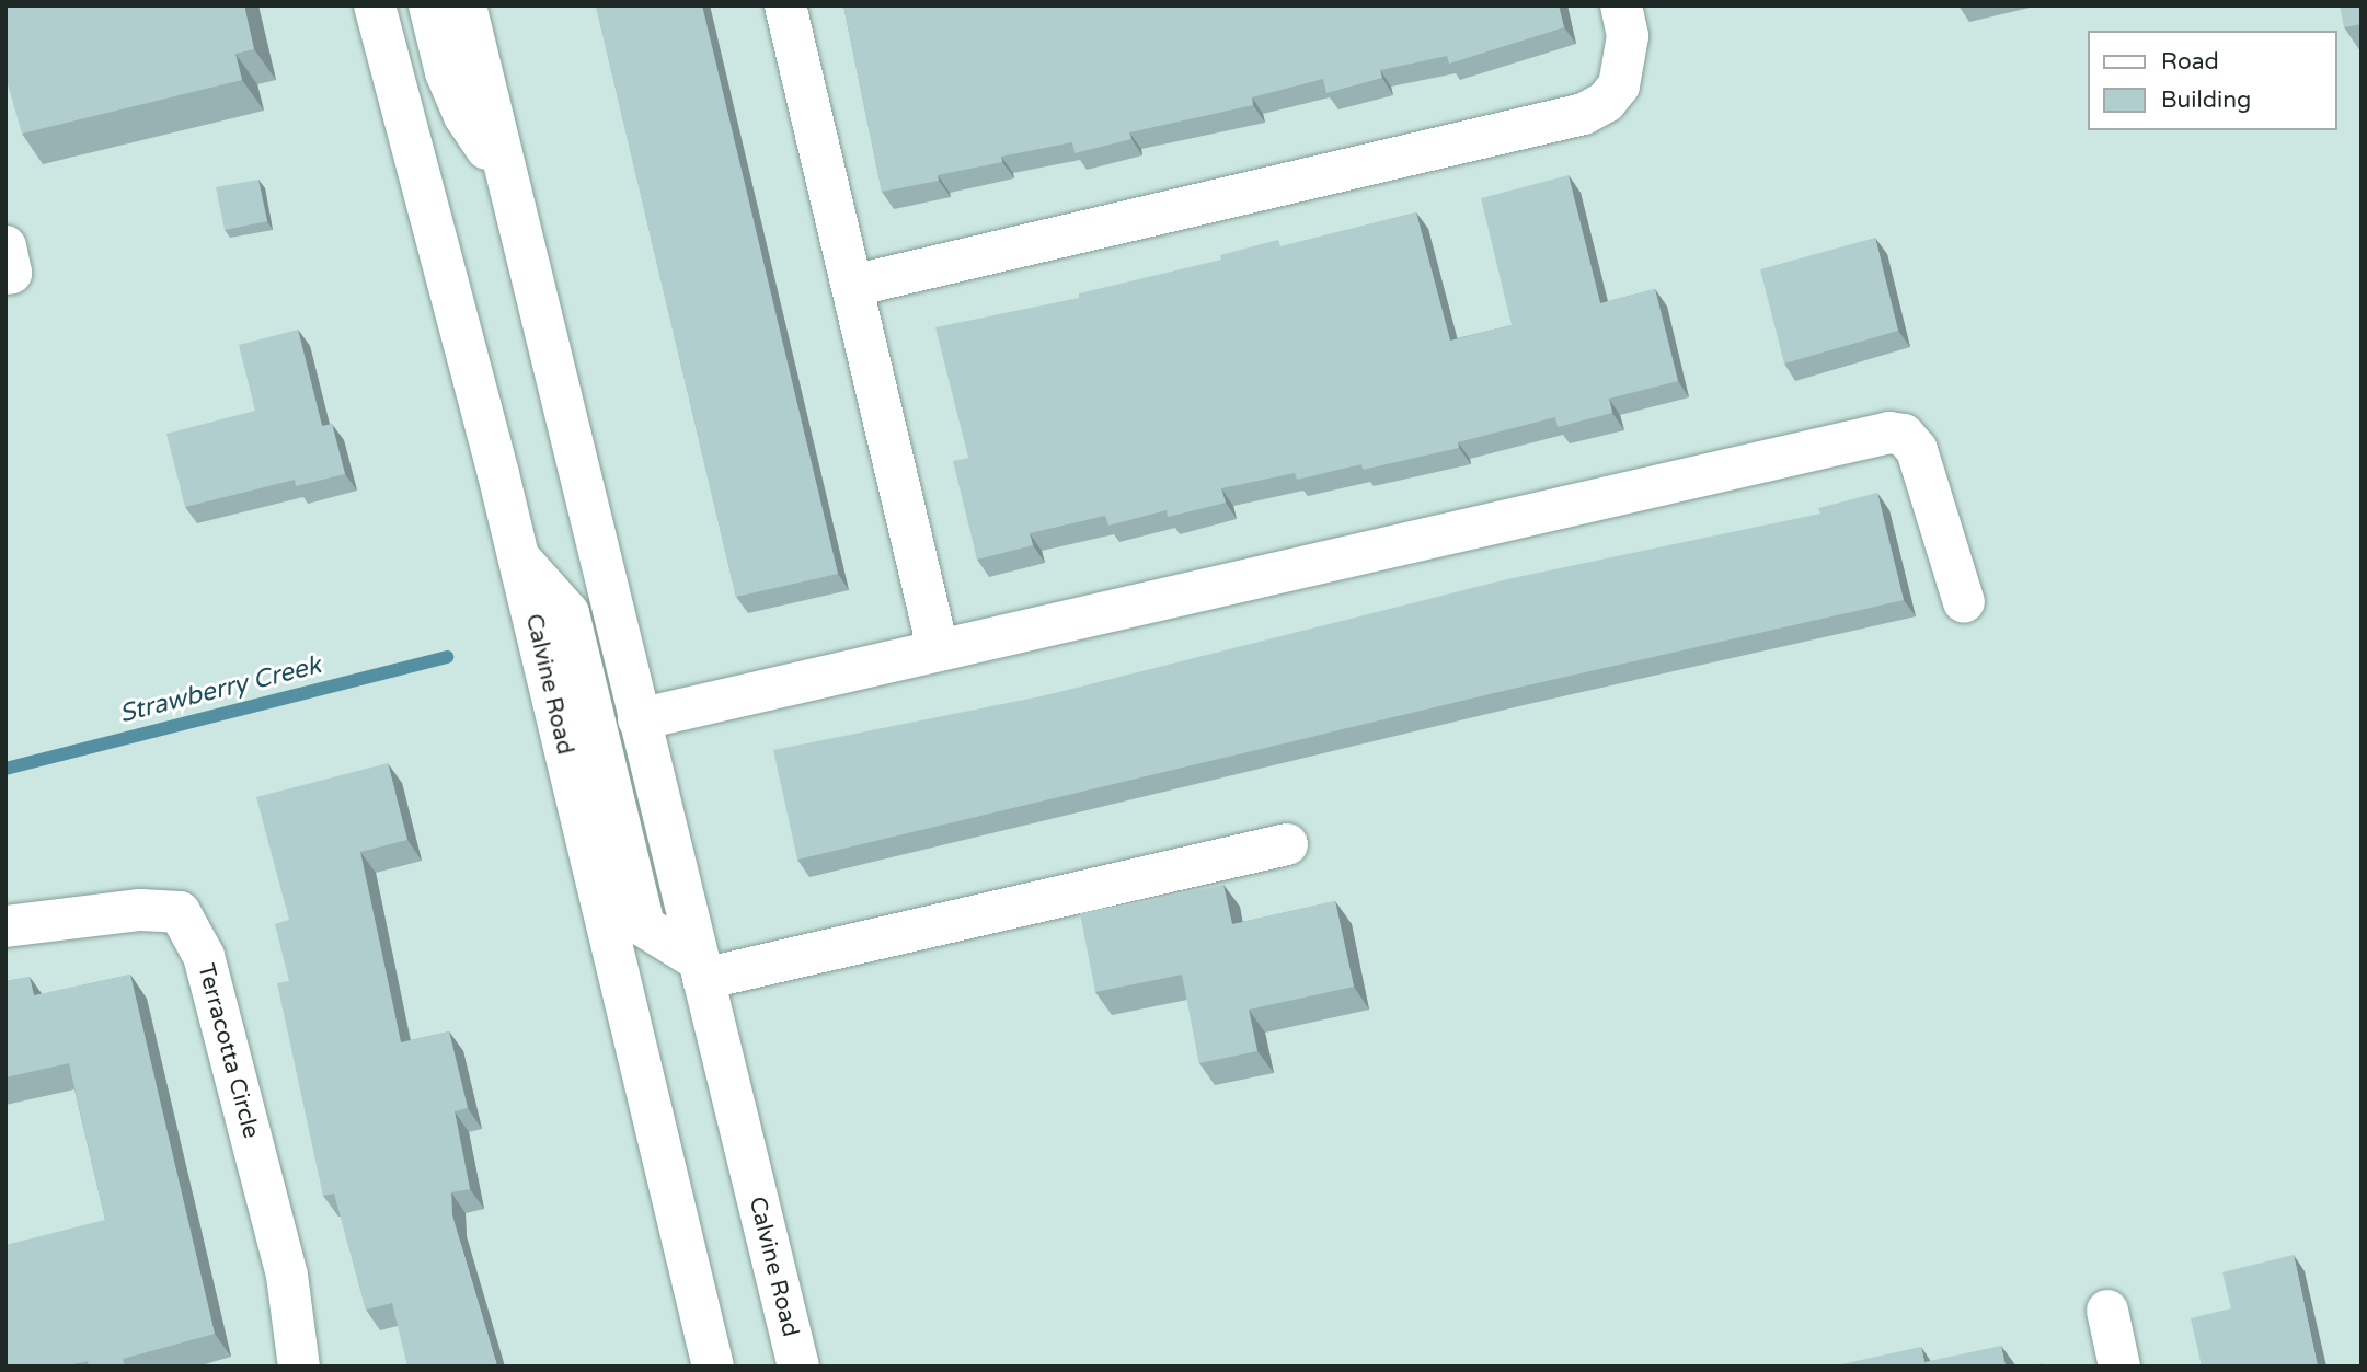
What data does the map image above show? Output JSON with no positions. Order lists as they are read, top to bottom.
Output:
{
  "streets": {
    "street": ["Calvine Road", "Terracotta Circle"]
  },
  "water": ["Strawberry Creek"],
  "legend": ["Road", "Building"]
}
